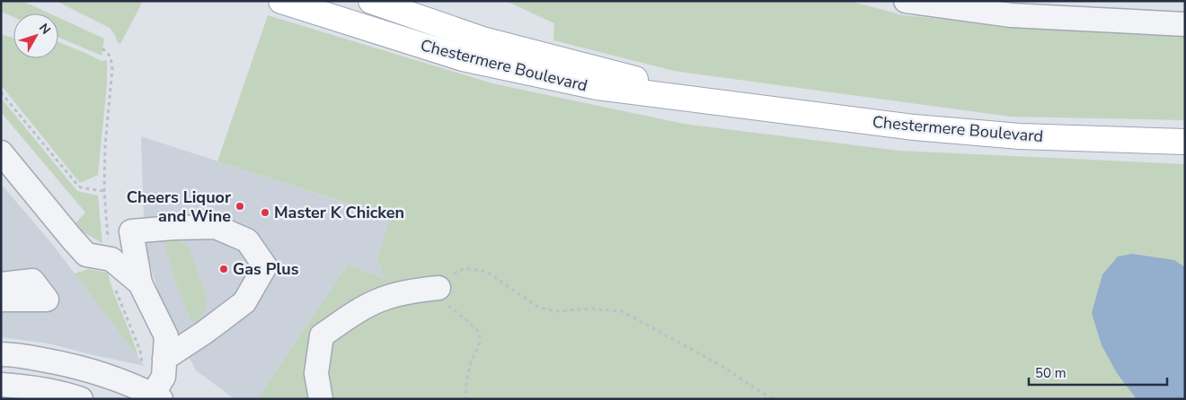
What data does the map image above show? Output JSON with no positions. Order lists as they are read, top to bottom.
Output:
{
  "streets": {
    "main road": ["Chestermere Boulevard"]
  },
  "places": ["Cheers Liquor and Wine", "Master K Chicken", "Gas Plus"],
  "scale_bar": "50 m",
  "north": "top right"
}
